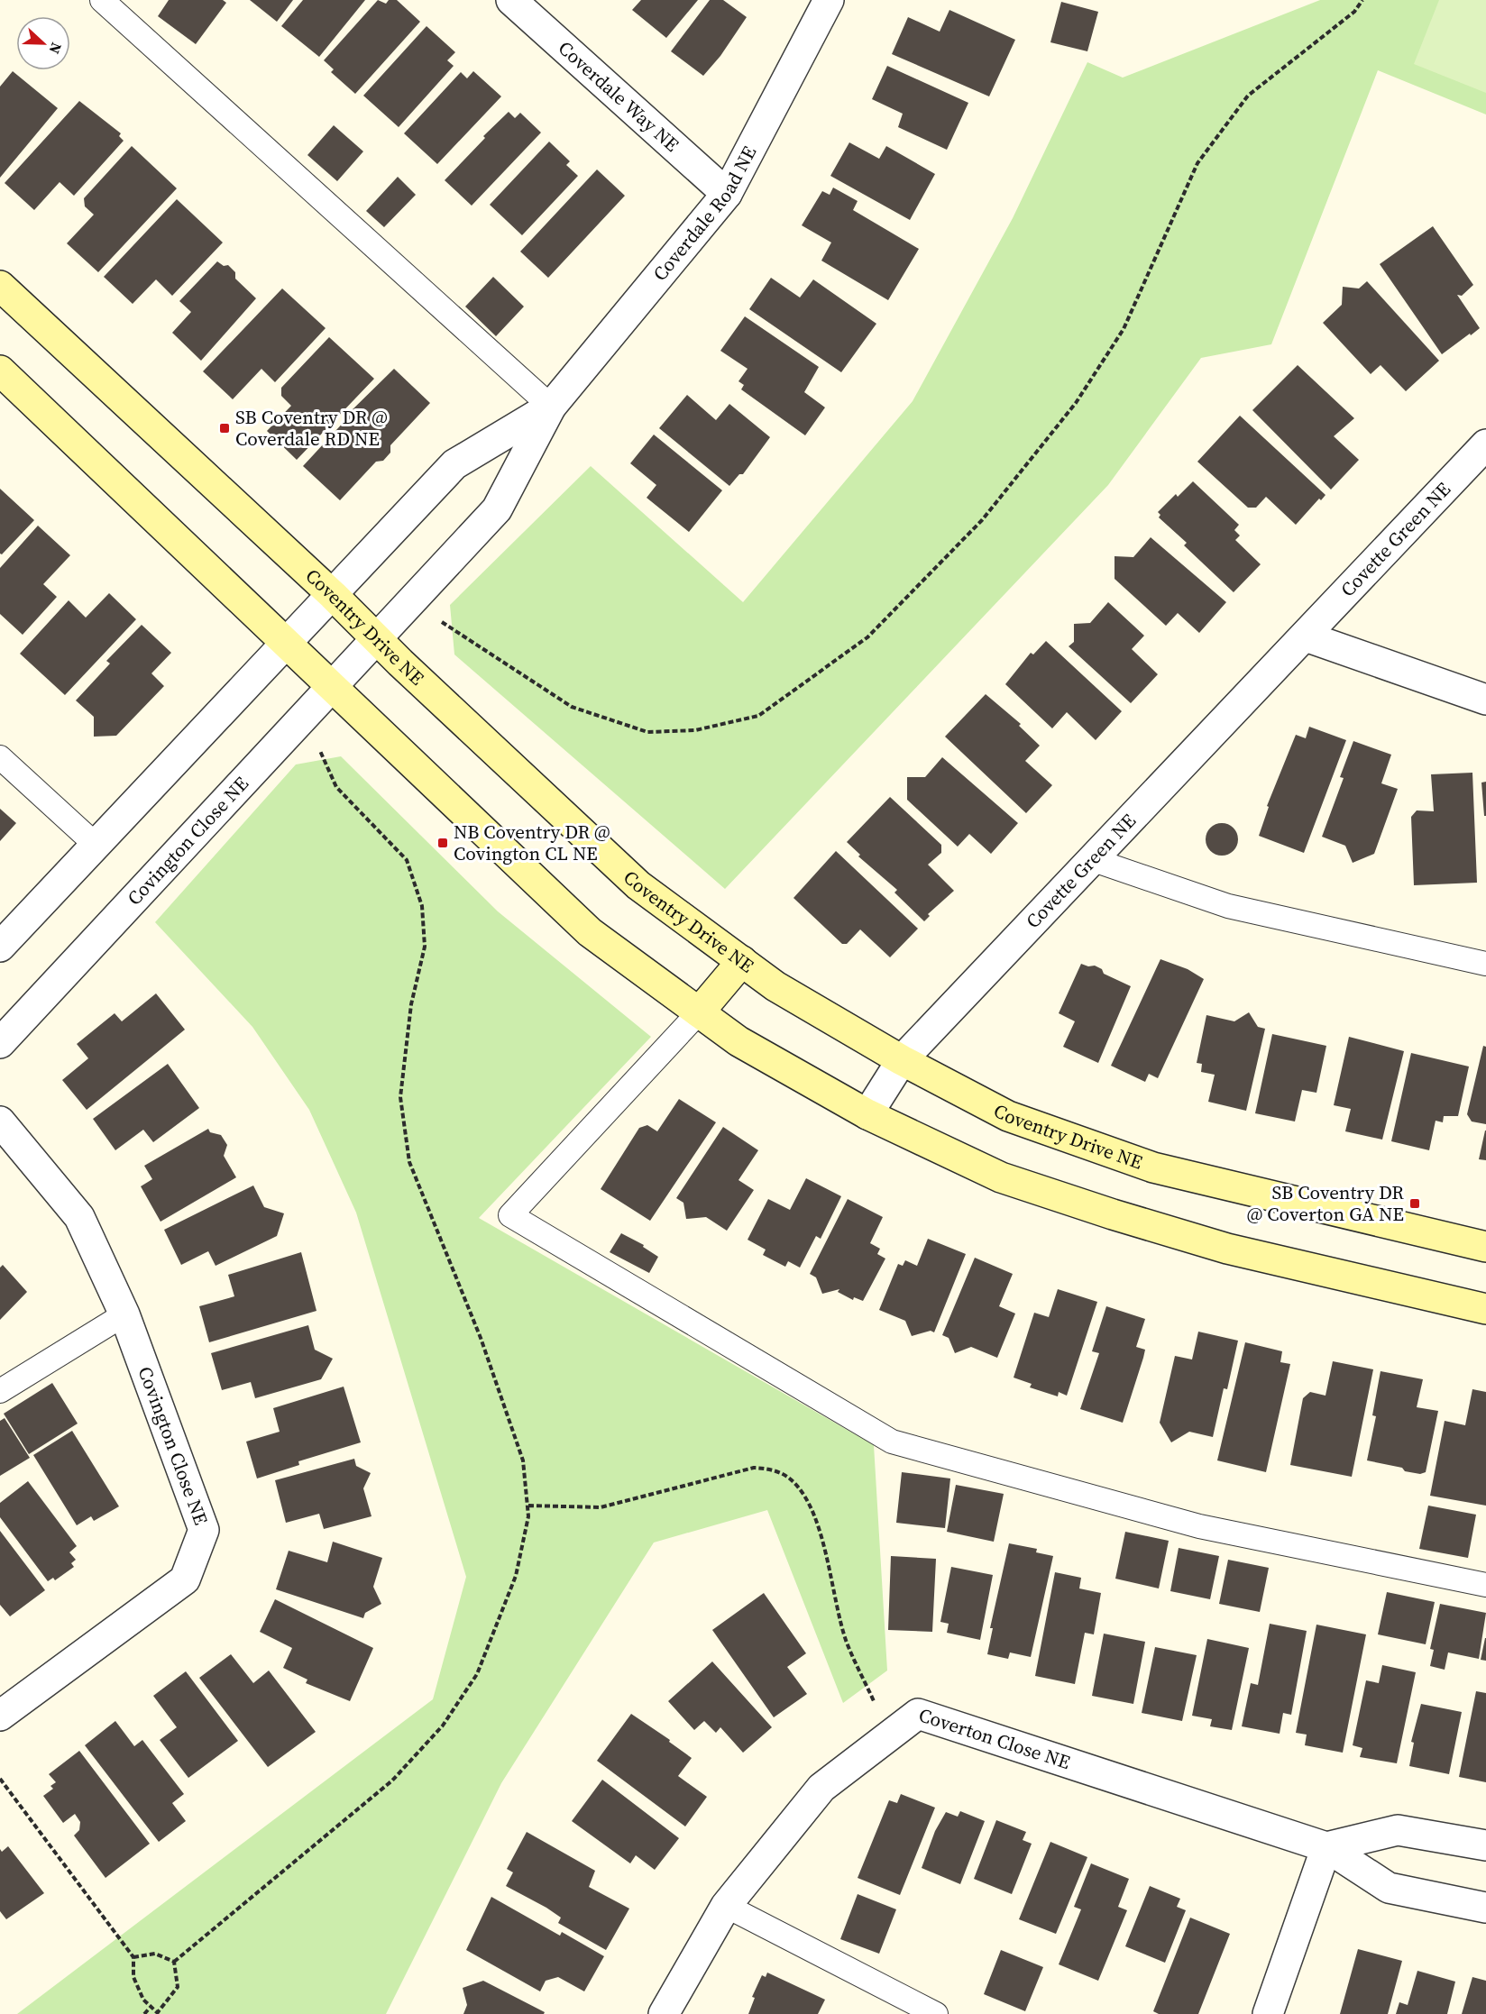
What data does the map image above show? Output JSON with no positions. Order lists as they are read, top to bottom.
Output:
{
  "streets": {
    "street": [
      "Coverdale Way NE",
      "Coverdale Road NE",
      "Covette Green NE",
      "Coventry Drive NE",
      "Covington Close NE",
      "Coverton Close NE"
    ]
  },
  "crossings": [
    ["Coverdale Way NE", "Coverdale Road NE"],
    ["Coverdale Road NE", "Coventry Drive NE"],
    ["Coverdale Road NE", "Covington Close NE"],
    ["Covette Green NE", "Coventry Drive NE"],
    ["Coventry Drive NE", "Covington Close NE"]
  ],
  "places": {
    "transit": ["SB Coventry DR @ Coverdale RD NE", "NB Coventry DR @ Covington CL NE", "SB Coventry DR @ Coverton GA NE"]
  },
  "north": "right"
}
